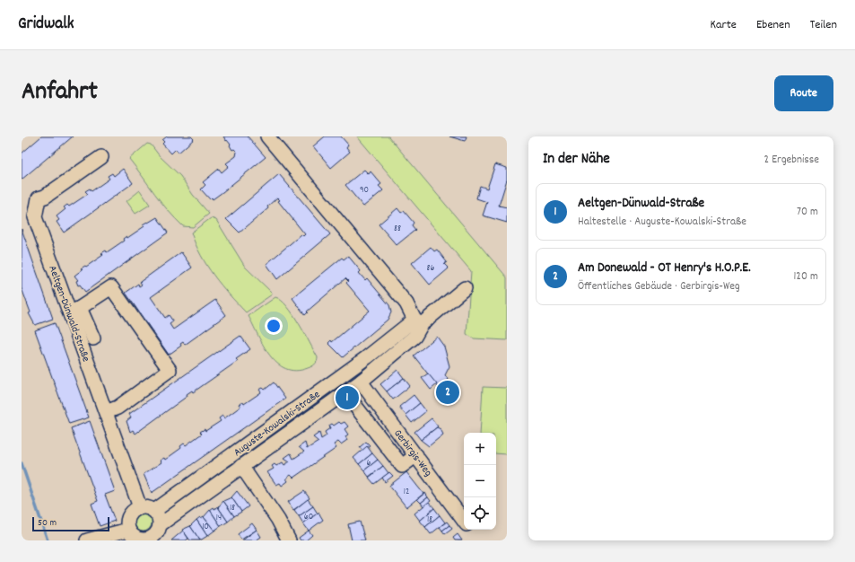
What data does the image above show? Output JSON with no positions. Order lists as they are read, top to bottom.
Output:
{
  "streets": {
    "street": ["Aeltgen-Dünwald-Straße", "Auguste-Kowalski-Straße", "Gerbirgis-Weg"]
  },
  "crossings": [
    ["Aeltgen-Dünwald-Straße", "Auguste-Kowalski-Straße"],
    ["Auguste-Kowalski-Straße", "Gerbirgis-Weg"]
  ],
  "house_numbers": [
    "90",
    "88",
    "86",
    "6",
    "12",
    "18",
    "60",
    "14",
    "18",
    "10"
  ],
  "scale_bar": "50 m",
  "page": {
    "header": "Gridwalk",
    "nav": ["Karte", "Ebenen", "Teilen"],
    "title": "Anfahrt",
    "buttons": "Route",
    "heading": ["In der Nähe", "2 Ergebnisse"],
    "list": [
      {
        "mark": "1",
        "name": "Aeltgen-Dünwald-Straße",
        "note": "Haltestelle · Auguste-Kowalski-Straße",
        "value": "70 m"
      },
      {
        "mark": "2",
        "name": "Am Donewald - OT Henry's H.O.P.E.",
        "note": "Öffentliches Gebäude · Gerbirgis-Weg",
        "value": "120 m"
      }
    ],
    "pins": ["2", "1"],
    "map_buttons": ["+", "−"],
    "scale": "50 m"
  }
}
